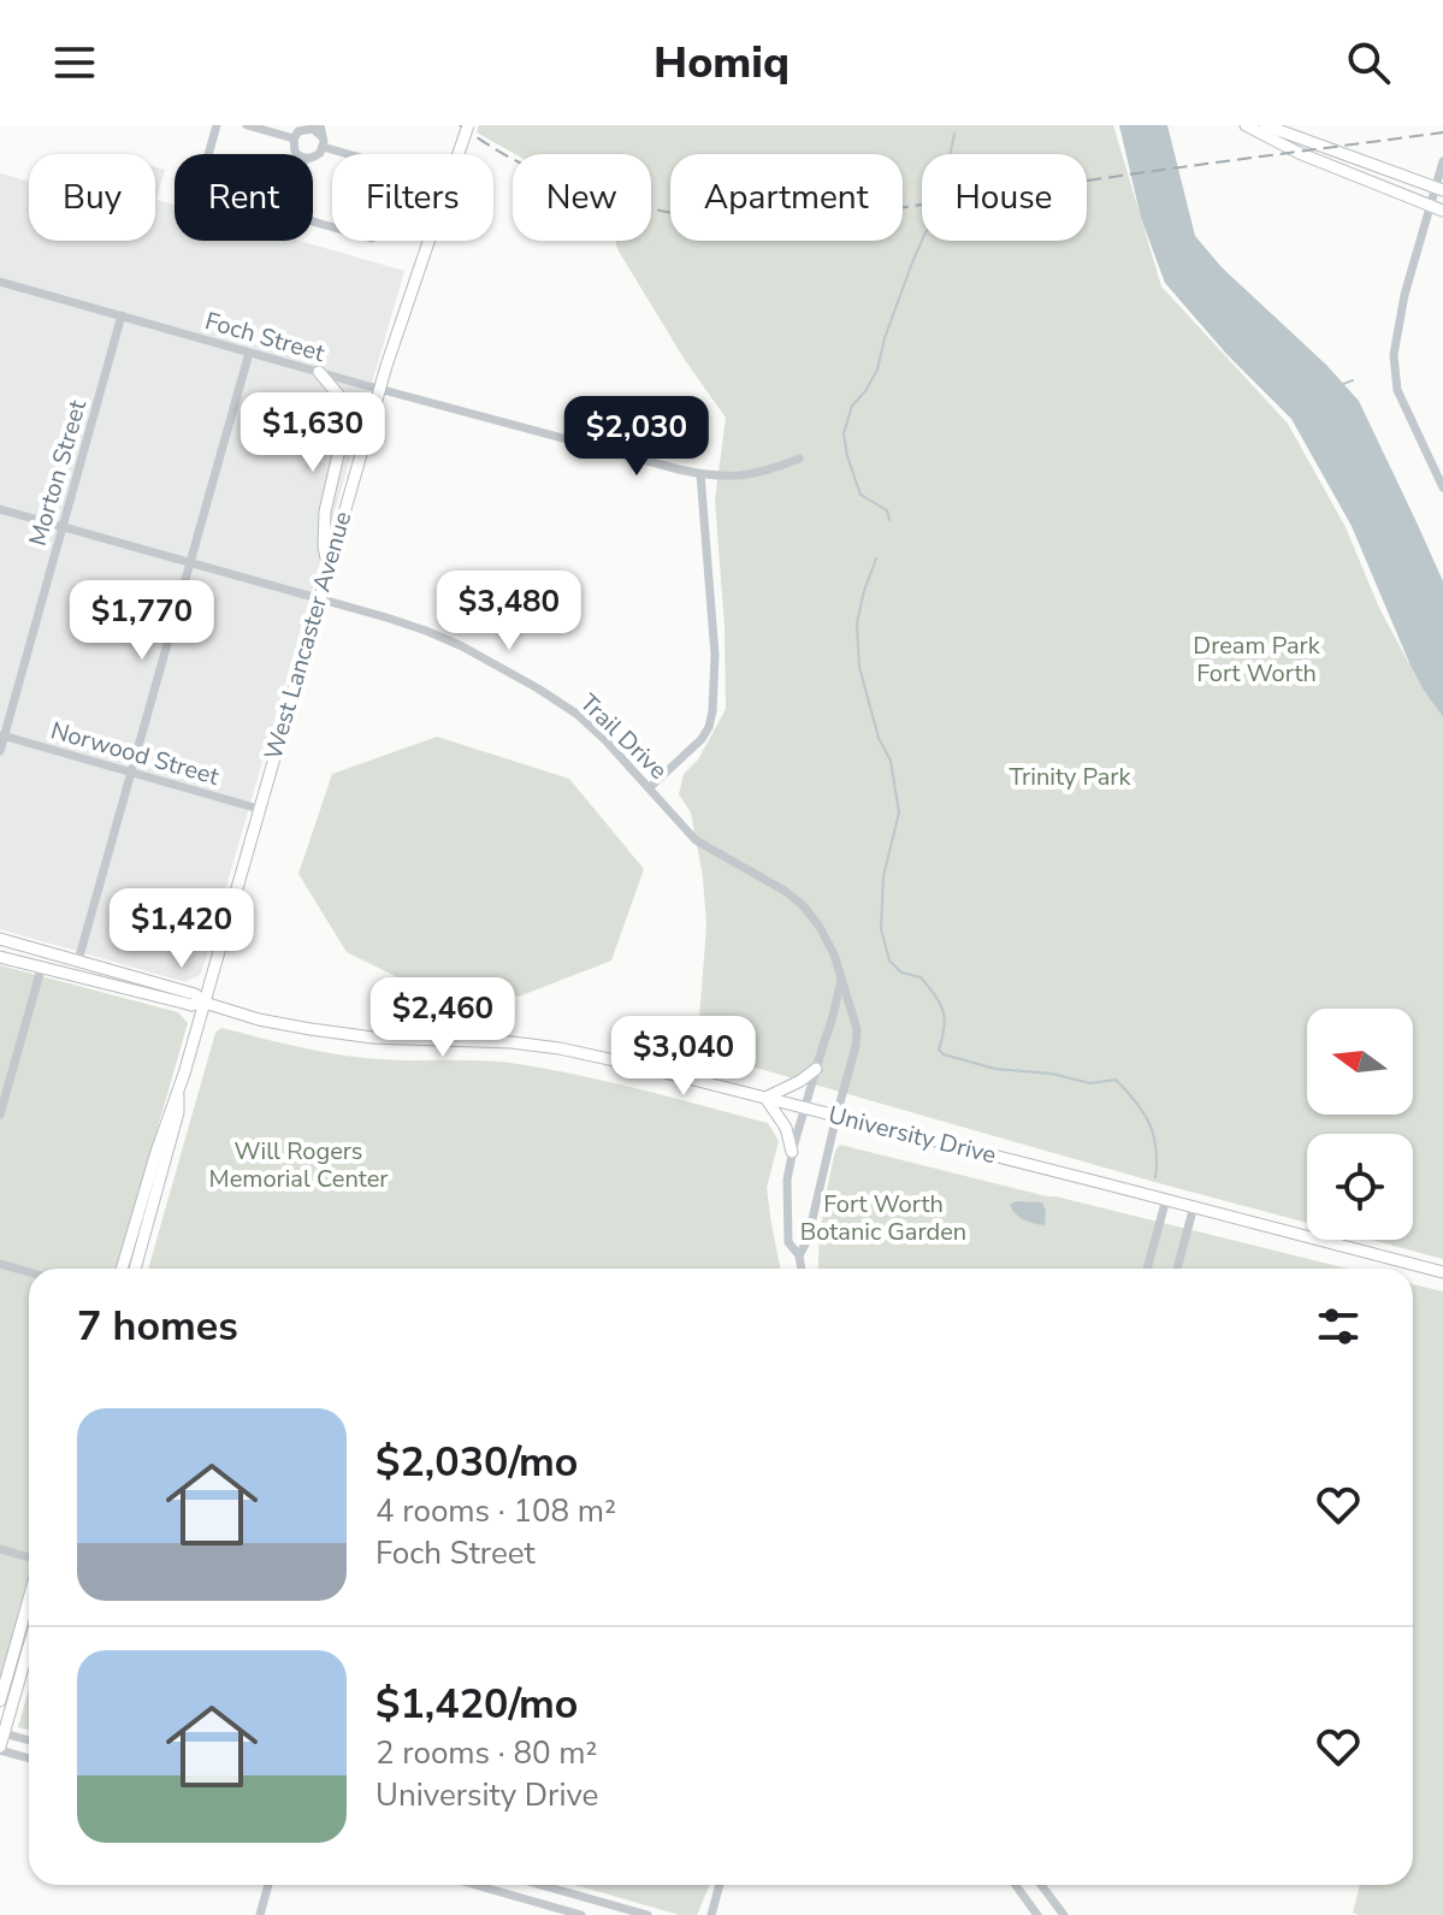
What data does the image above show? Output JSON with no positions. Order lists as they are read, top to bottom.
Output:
{
  "streets": {
    "main road": ["West Lancaster Avenue", "University Drive"],
    "street": [
      "Foch Street",
      "Morton Street",
      "Trail Drive",
      "Norwood Street"
    ]
  },
  "crossings": [
    ["Foch Street", "Morton Street"],
    ["Morton Street", "Trail Drive"],
    ["Morton Street", "Norwood Street"],
    ["West Lancaster Avenue", "Trail Drive"],
    ["West Lancaster Avenue", "Norwood Street"],
    ["West Lancaster Avenue", "University Drive"],
    ["Trail Drive", "University Drive"]
  ],
  "parks": [
    "Dream Park Fort Worth",
    "Trinity Park",
    "Will Rogers Memorial Center",
    "Fort Worth Botanic Garden"
  ],
  "north": "left",
  "page": {
    "header": "Homiq",
    "chip": [
      "Buy",
      "Rent",
      "Filters",
      "New",
      "Apartment",
      "House"
    ],
    "price": [
      "$1,630",
      "$2,030",
      "$3,480",
      "$1,770",
      "$1,420",
      "$2,460",
      "$3,040"
    ],
    "heading": "7 homes",
    "list": [
      {
        "name": "$2,030/mo",
        "note": "4 rooms · 108 m² · Foch Street"
      },
      {
        "name": "$1,420/mo",
        "note": "2 rooms · 80 m² · University Drive"
      }
    ]
  }
}
